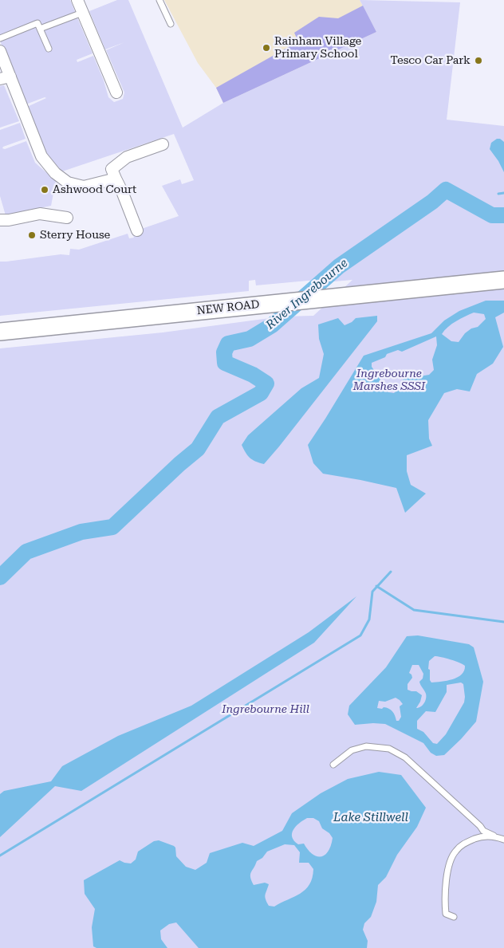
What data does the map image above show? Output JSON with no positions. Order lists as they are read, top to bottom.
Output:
{
  "streets": {
    "main road": ["NEW ROAD"]
  },
  "water": ["River Ingrebourne", "Lake Stillwell"],
  "parks": ["Ingrebourne Marshes SSSI", "Ingrebourne Hill"],
  "places": [
    "Rainham Village Primary School",
    "Tesco Car Park",
    "Ashwood Court",
    "Sterry House"
  ]
}
